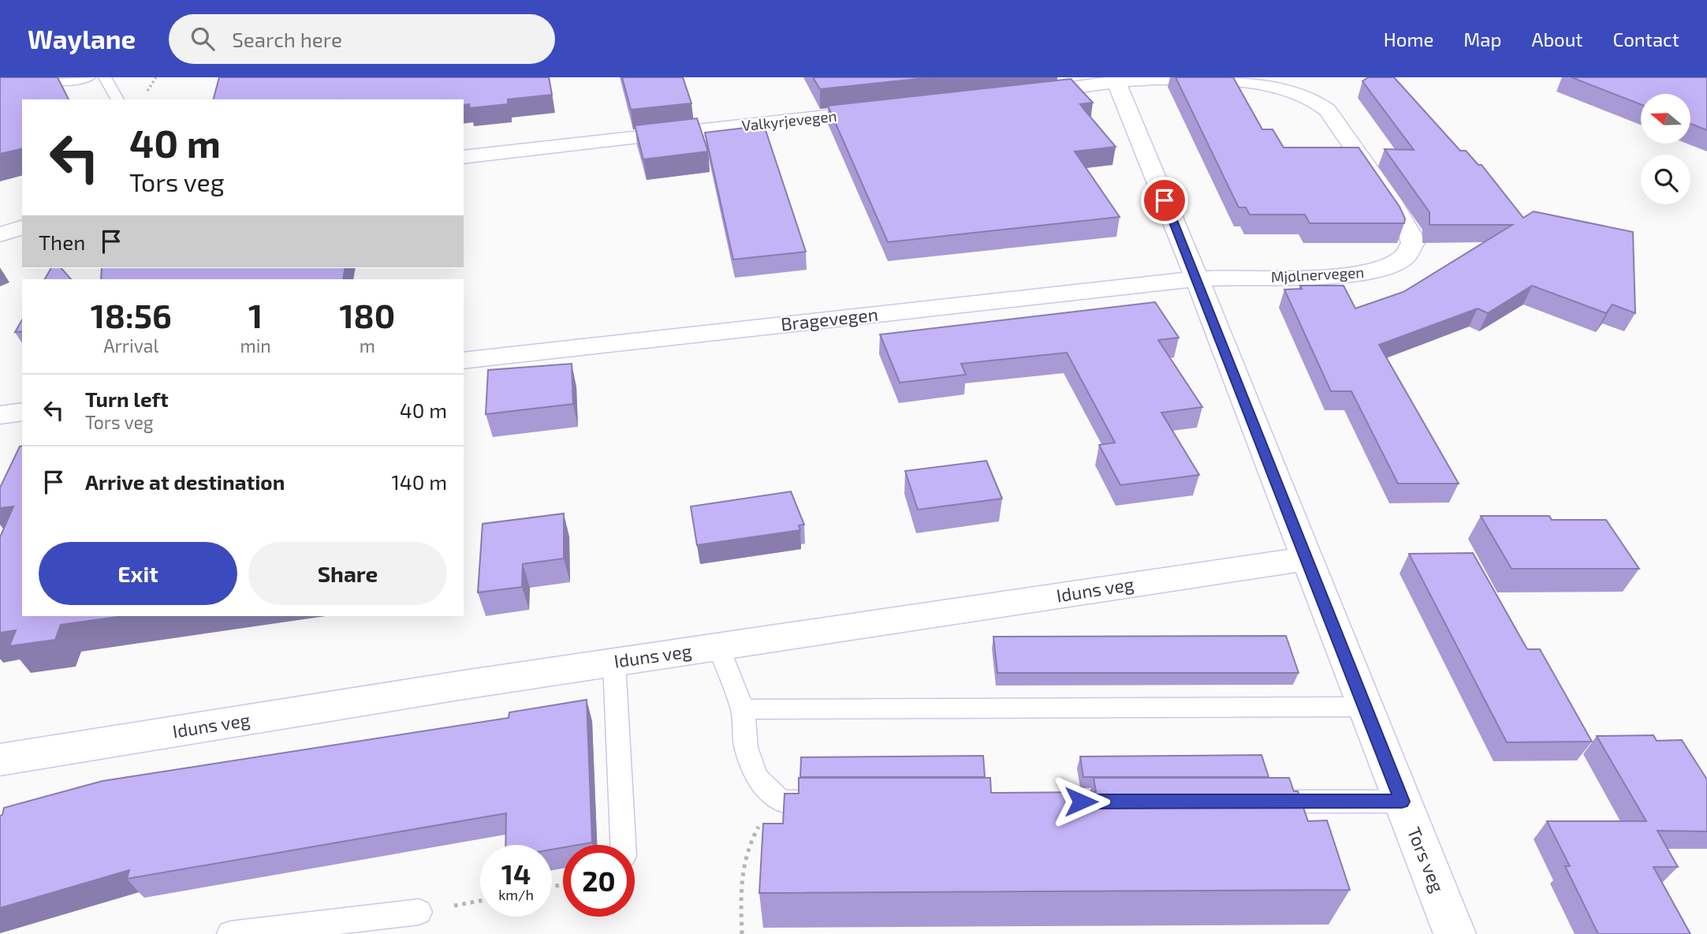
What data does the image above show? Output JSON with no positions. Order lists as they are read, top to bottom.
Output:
{
  "streets": {
    "street": [
      "Valkyrjevegen",
      "Mjølnervegen",
      "Bragevegen",
      "Iduns veg",
      "Tors veg"
    ]
  },
  "crossings": [
    ["Mjølnervegen", "Bragevegen"],
    ["Mjølnervegen", "Tors veg"],
    ["Bragevegen", "Tors veg"],
    ["Iduns veg", "Tors veg"]
  ],
  "north": "left",
  "page": {
    "header": "Waylane",
    "search": "Search here",
    "nav": [
      "Home",
      "Map",
      "About",
      "Contact"
    ],
    "turn": ["40 m", "Tors veg"],
    "then": "Then",
    "eta": [
      "18:56",
      "Arrival",
      "1",
      "min",
      "180",
      "m"
    ],
    "list": [
      {
        "name": "Turn left",
        "note": "Tors veg",
        "value": "40 m"
      },
      {
        "name": "Arrive at destination",
        "value": "140 m"
      }
    ],
    "buttons": ["Exit", "Share"],
    "speed": "14 km/h",
    "limit": "20"
  }
}
